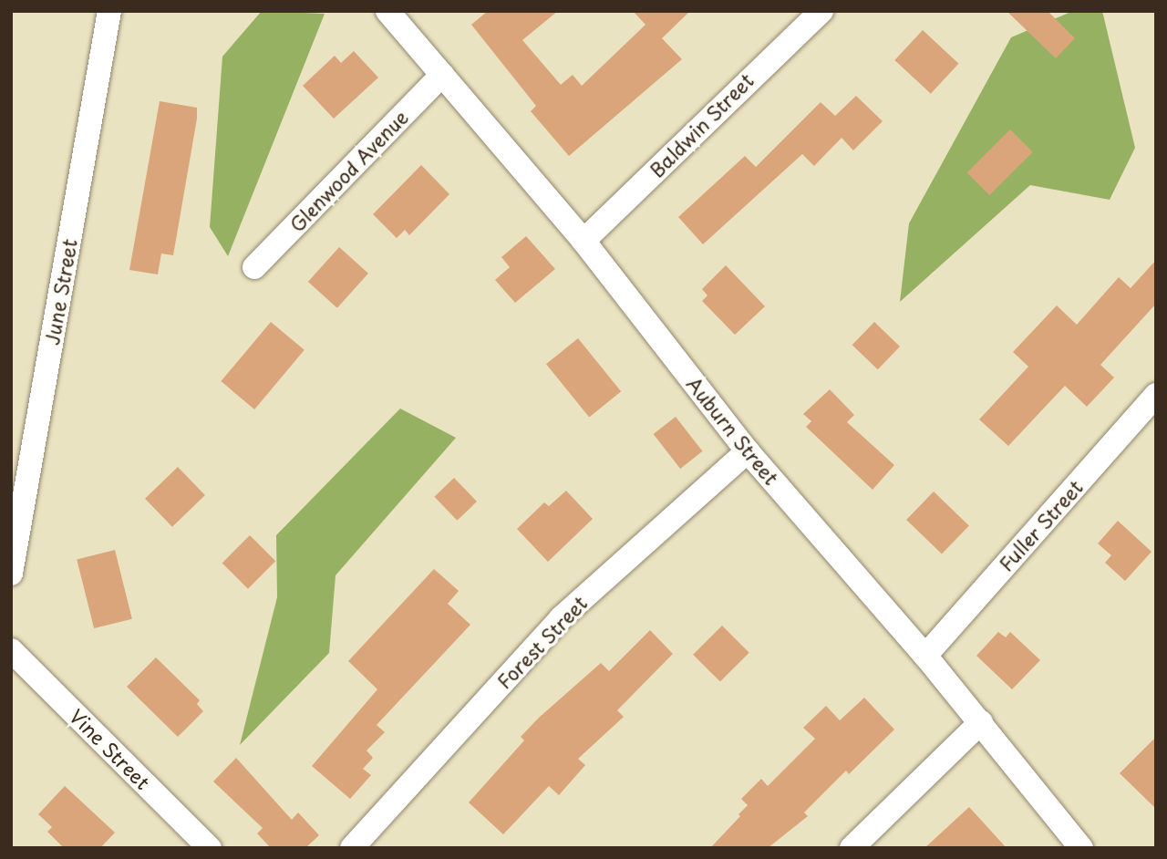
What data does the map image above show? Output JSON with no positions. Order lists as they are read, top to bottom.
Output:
{
  "streets": {
    "street": [
      "Baldwin Street",
      "Glenwood Avenue",
      "June Street",
      "Auburn Street",
      "Fuller Street",
      "Forest Street",
      "Vine Street"
    ]
  },
  "crossings": [
    ["Baldwin Street", "Auburn Street"],
    ["Glenwood Avenue", "Auburn Street"],
    ["Auburn Street", "Fuller Street"],
    ["Auburn Street", "Forest Street"]
  ]
}
